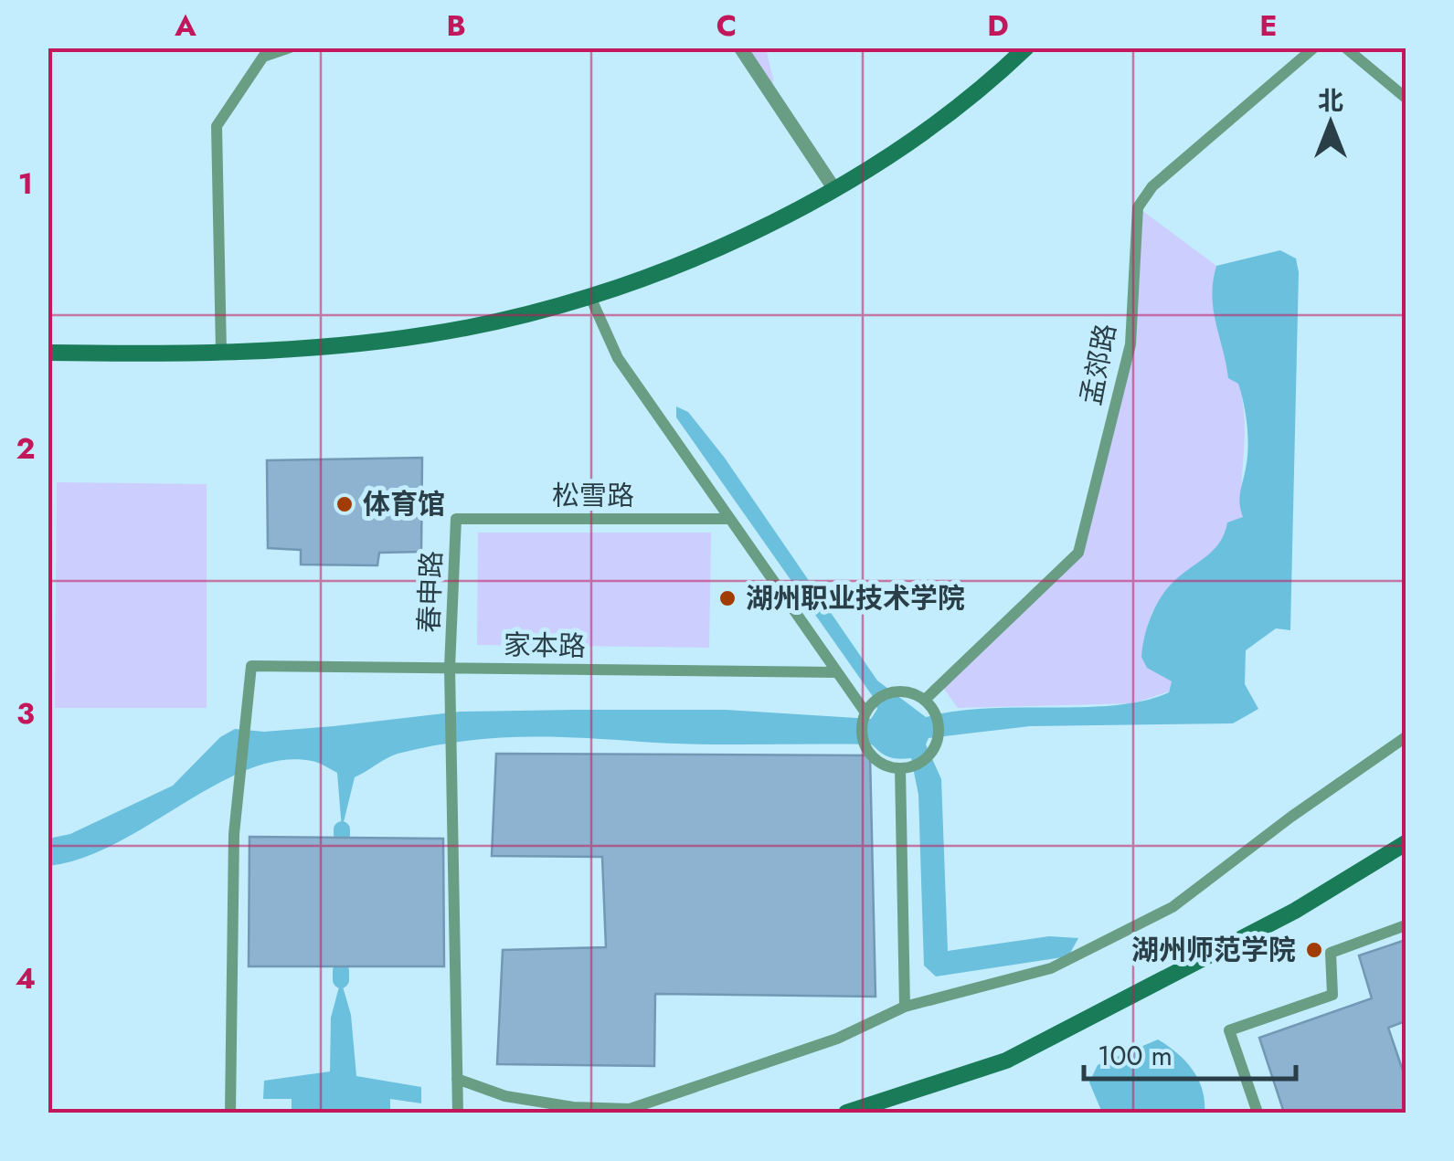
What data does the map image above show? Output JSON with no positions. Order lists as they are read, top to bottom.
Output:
{
  "streets": {
    "street": [
      "孟郊路",
      "松雪路",
      "春申路",
      "家本路"
    ]
  },
  "crossings": [
    ["松雪路", "春申路"],
    ["春申路", "家本路"]
  ],
  "places": ["体育馆", "湖州职业技术学院", "湖州师范学院"],
  "scale_bar": "100 m",
  "north": "top",
  "grid": {
    "columns": [
      "A",
      "B",
      "C",
      "D",
      "E"
    ],
    "rows": [
      "1",
      "2",
      "3",
      "4"
    ]
  }
}
